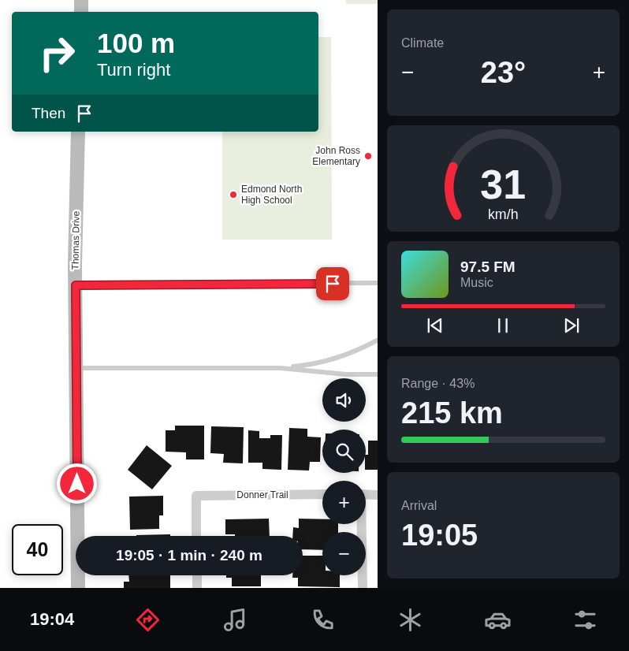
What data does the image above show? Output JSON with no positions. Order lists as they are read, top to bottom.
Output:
{
  "streets": {
    "street": ["Thomas Drive", "Donner Trail"]
  },
  "places": ["John Ross Elementary", "Edmond North High School"],
  "page": {
    "tile": [
      "Climate",
      ["Range · 43%", "215 km"],
      ["Arrival", "19:05"]
    ],
    "turn": ["100 m", "Turn right"],
    "heat": ["−", "23°", "+"],
    "then": "Then",
    "song": ["97.5 FM", "Music"],
    "map_buttons": ["+", "−"],
    "limit": "40",
    "trip": "19:05 · 1 min · 240 m",
    "tabs": "19:04",
    "gauge": ["31", "km/h"]
  }
}
